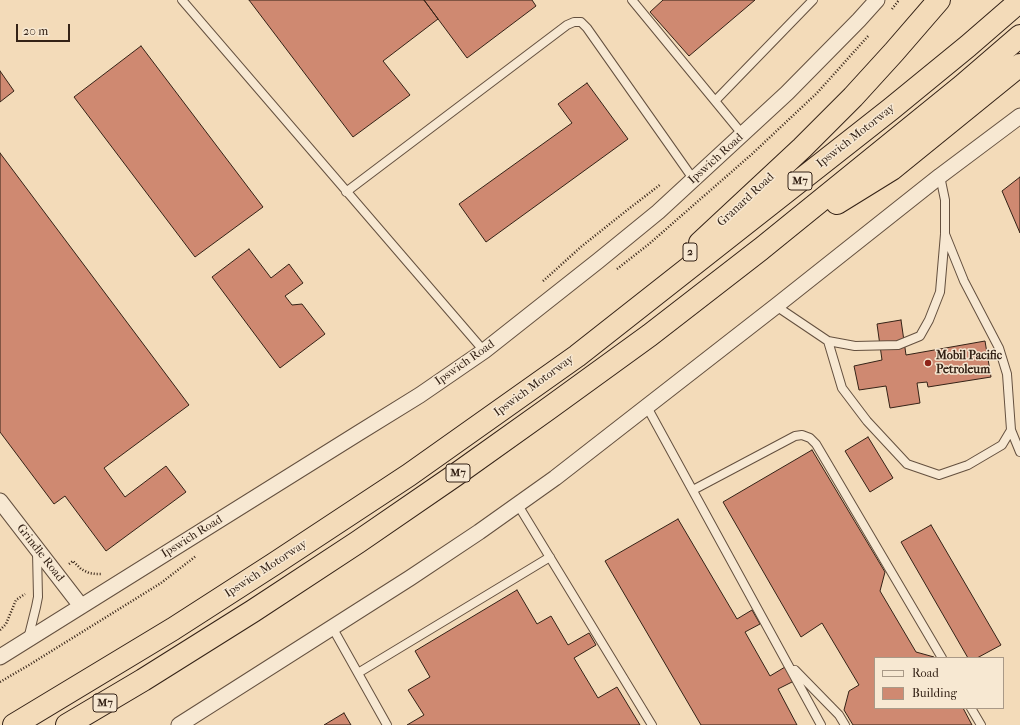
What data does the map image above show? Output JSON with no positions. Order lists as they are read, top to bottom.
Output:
{
  "streets": {
    "highway": [
      "Ipswich Motorway",
      "M7",
      "Granard Road",
      "2"
    ],
    "street": ["Ipswich Road", "Grindle Road"]
  },
  "crossings": [
    ["Ipswich Motorway", "Granard Road"],
    ["Ipswich Road", "Grindle Road"]
  ],
  "places": ["Mobil Pacific Petroleum"],
  "legend": ["Road", "Building"],
  "scale_bar": "20 m"
}
